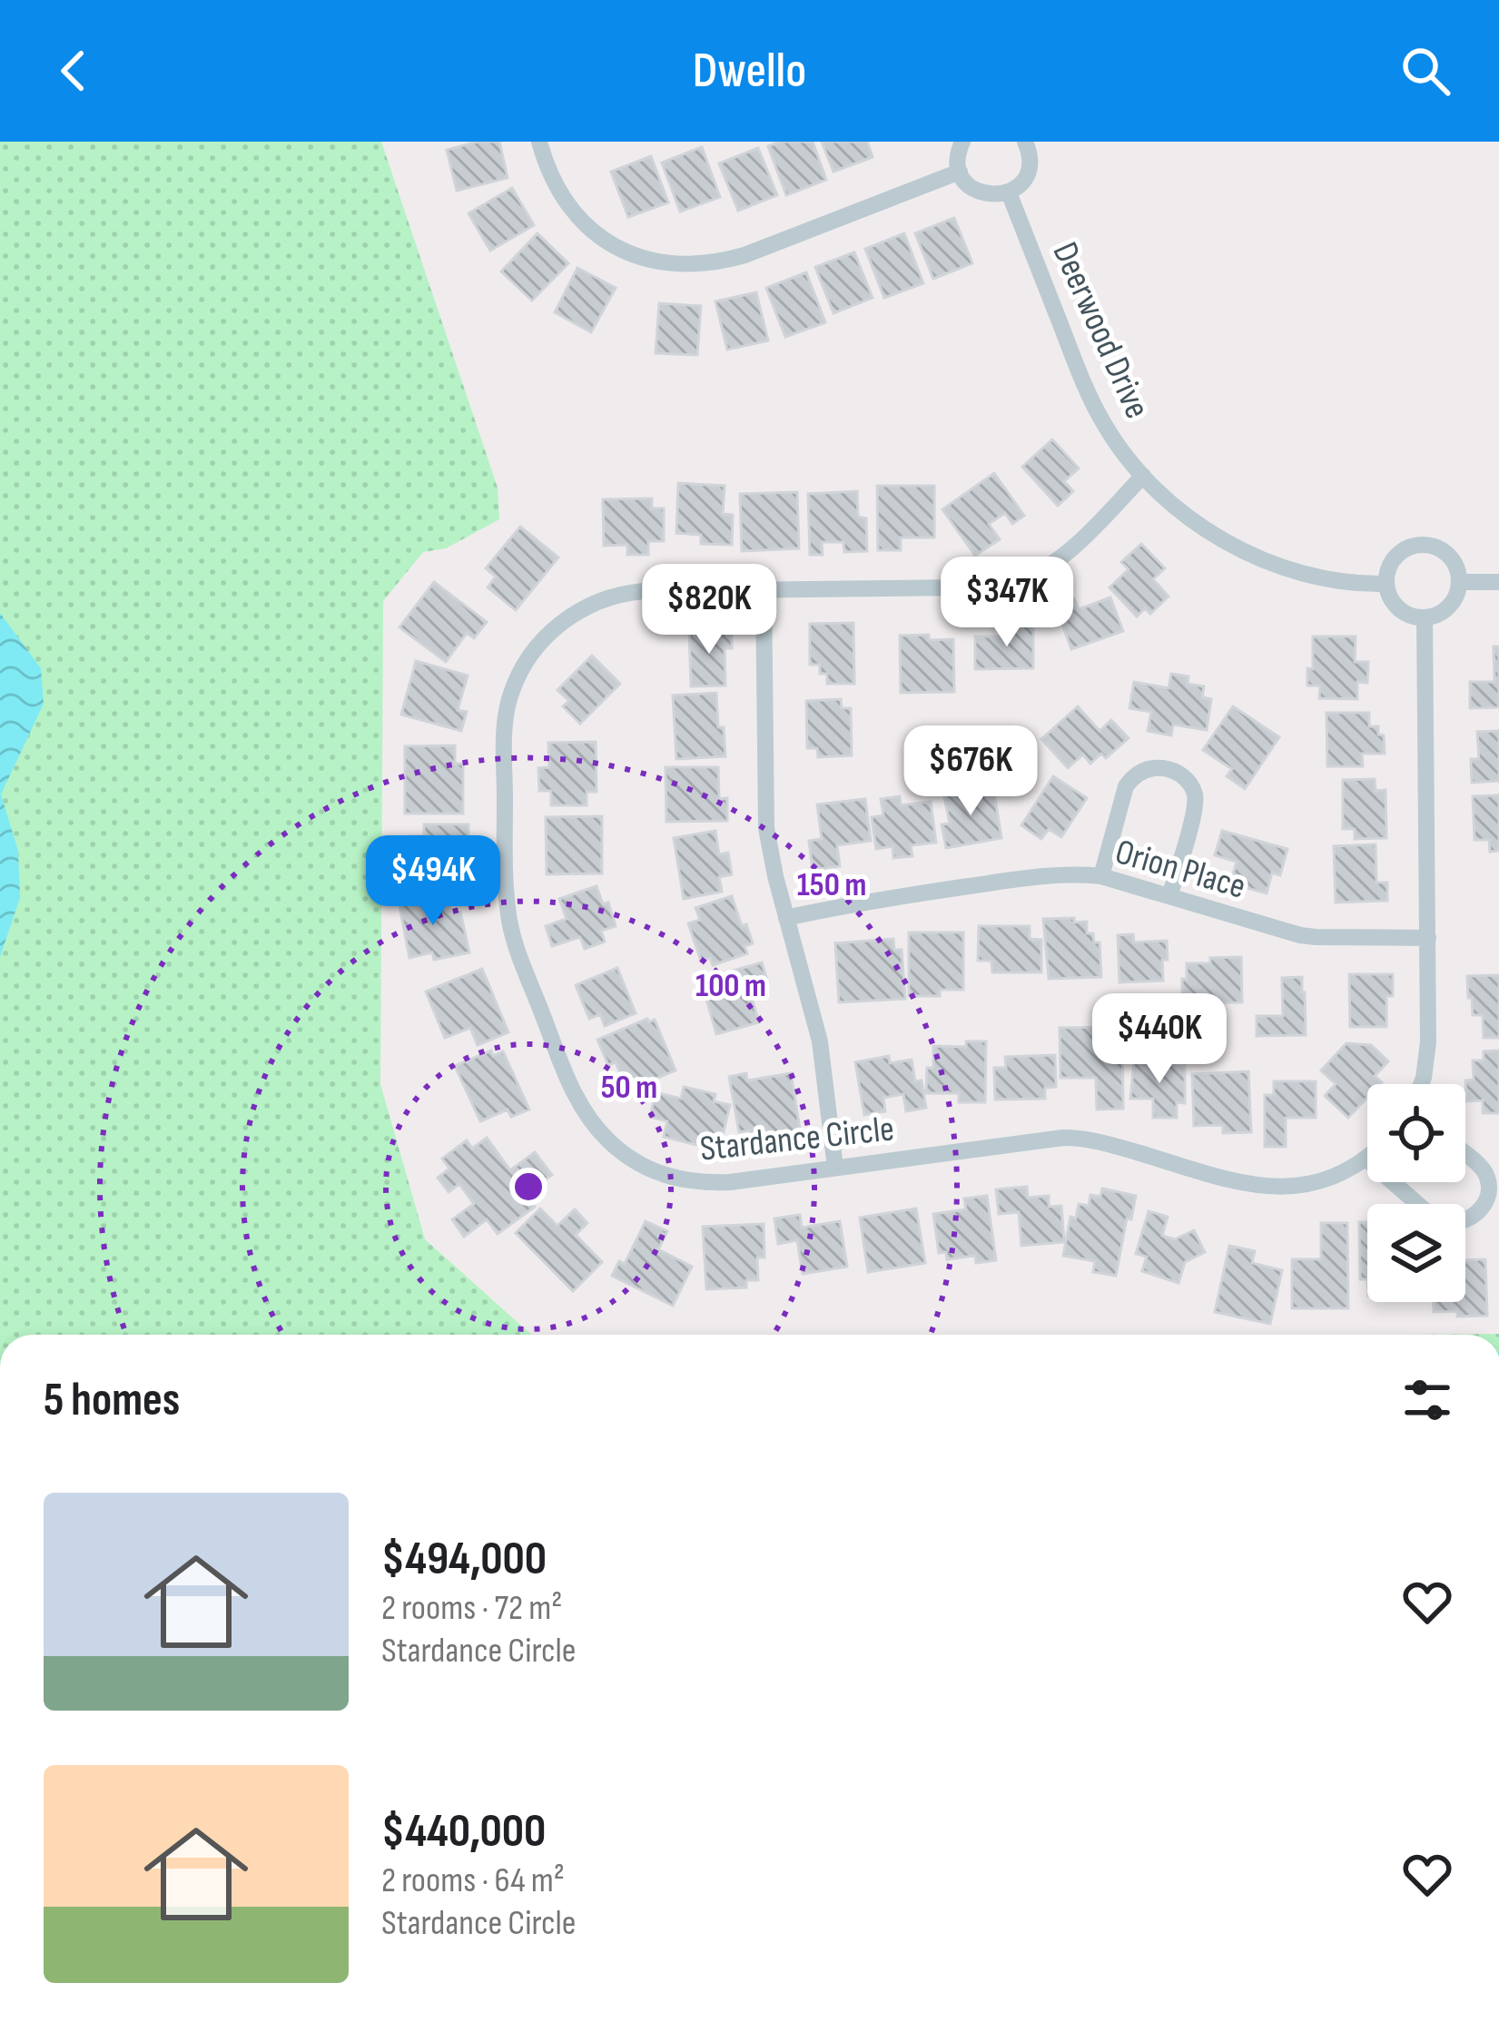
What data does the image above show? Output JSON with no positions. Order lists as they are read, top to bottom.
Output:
{
  "streets": {
    "street": ["Deerwood Drive", "Orion Place", "Stardance Circle"]
  },
  "crossings": [
    ["Deerwood Drive", "Stardance Circle"]
  ],
  "page": {
    "header": "Dwello",
    "price": [
      "$347K",
      "$820K",
      "$676K",
      "$494K",
      "$440K"
    ],
    "heading": "5 homes",
    "list": [
      {
        "name": "$494,000",
        "note": "2 rooms · 72 m² · Stardance Circle"
      },
      {
        "name": "$440,000",
        "note": "2 rooms · 64 m² · Stardance Circle"
      }
    ]
  },
  "rings": ["150 m", "100 m", "50 m"]
}
